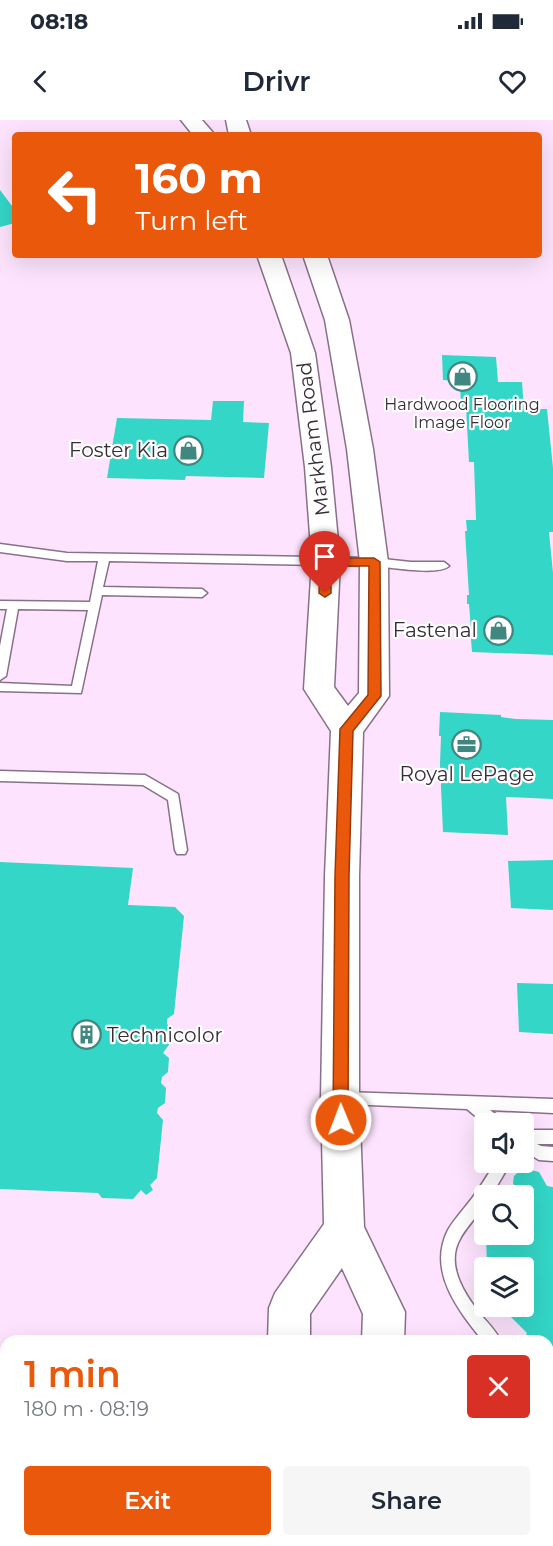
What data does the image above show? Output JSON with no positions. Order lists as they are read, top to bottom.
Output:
{
  "streets": {
    "main road": ["Markham Road"]
  },
  "places": {
    "shop": ["Hardwood Flooring Image Floor", "Foster Kia", "Fastenal"],
    "office": ["Royal LePage"],
    "building": ["Technicolor"]
  },
  "page": {
    "status": "08:18",
    "header": "Drivr",
    "turn": ["160 m", "Turn left"],
    "heading": ["1 min", "180 m · 08:19"],
    "buttons": ["Exit", "Share"]
  }
}
